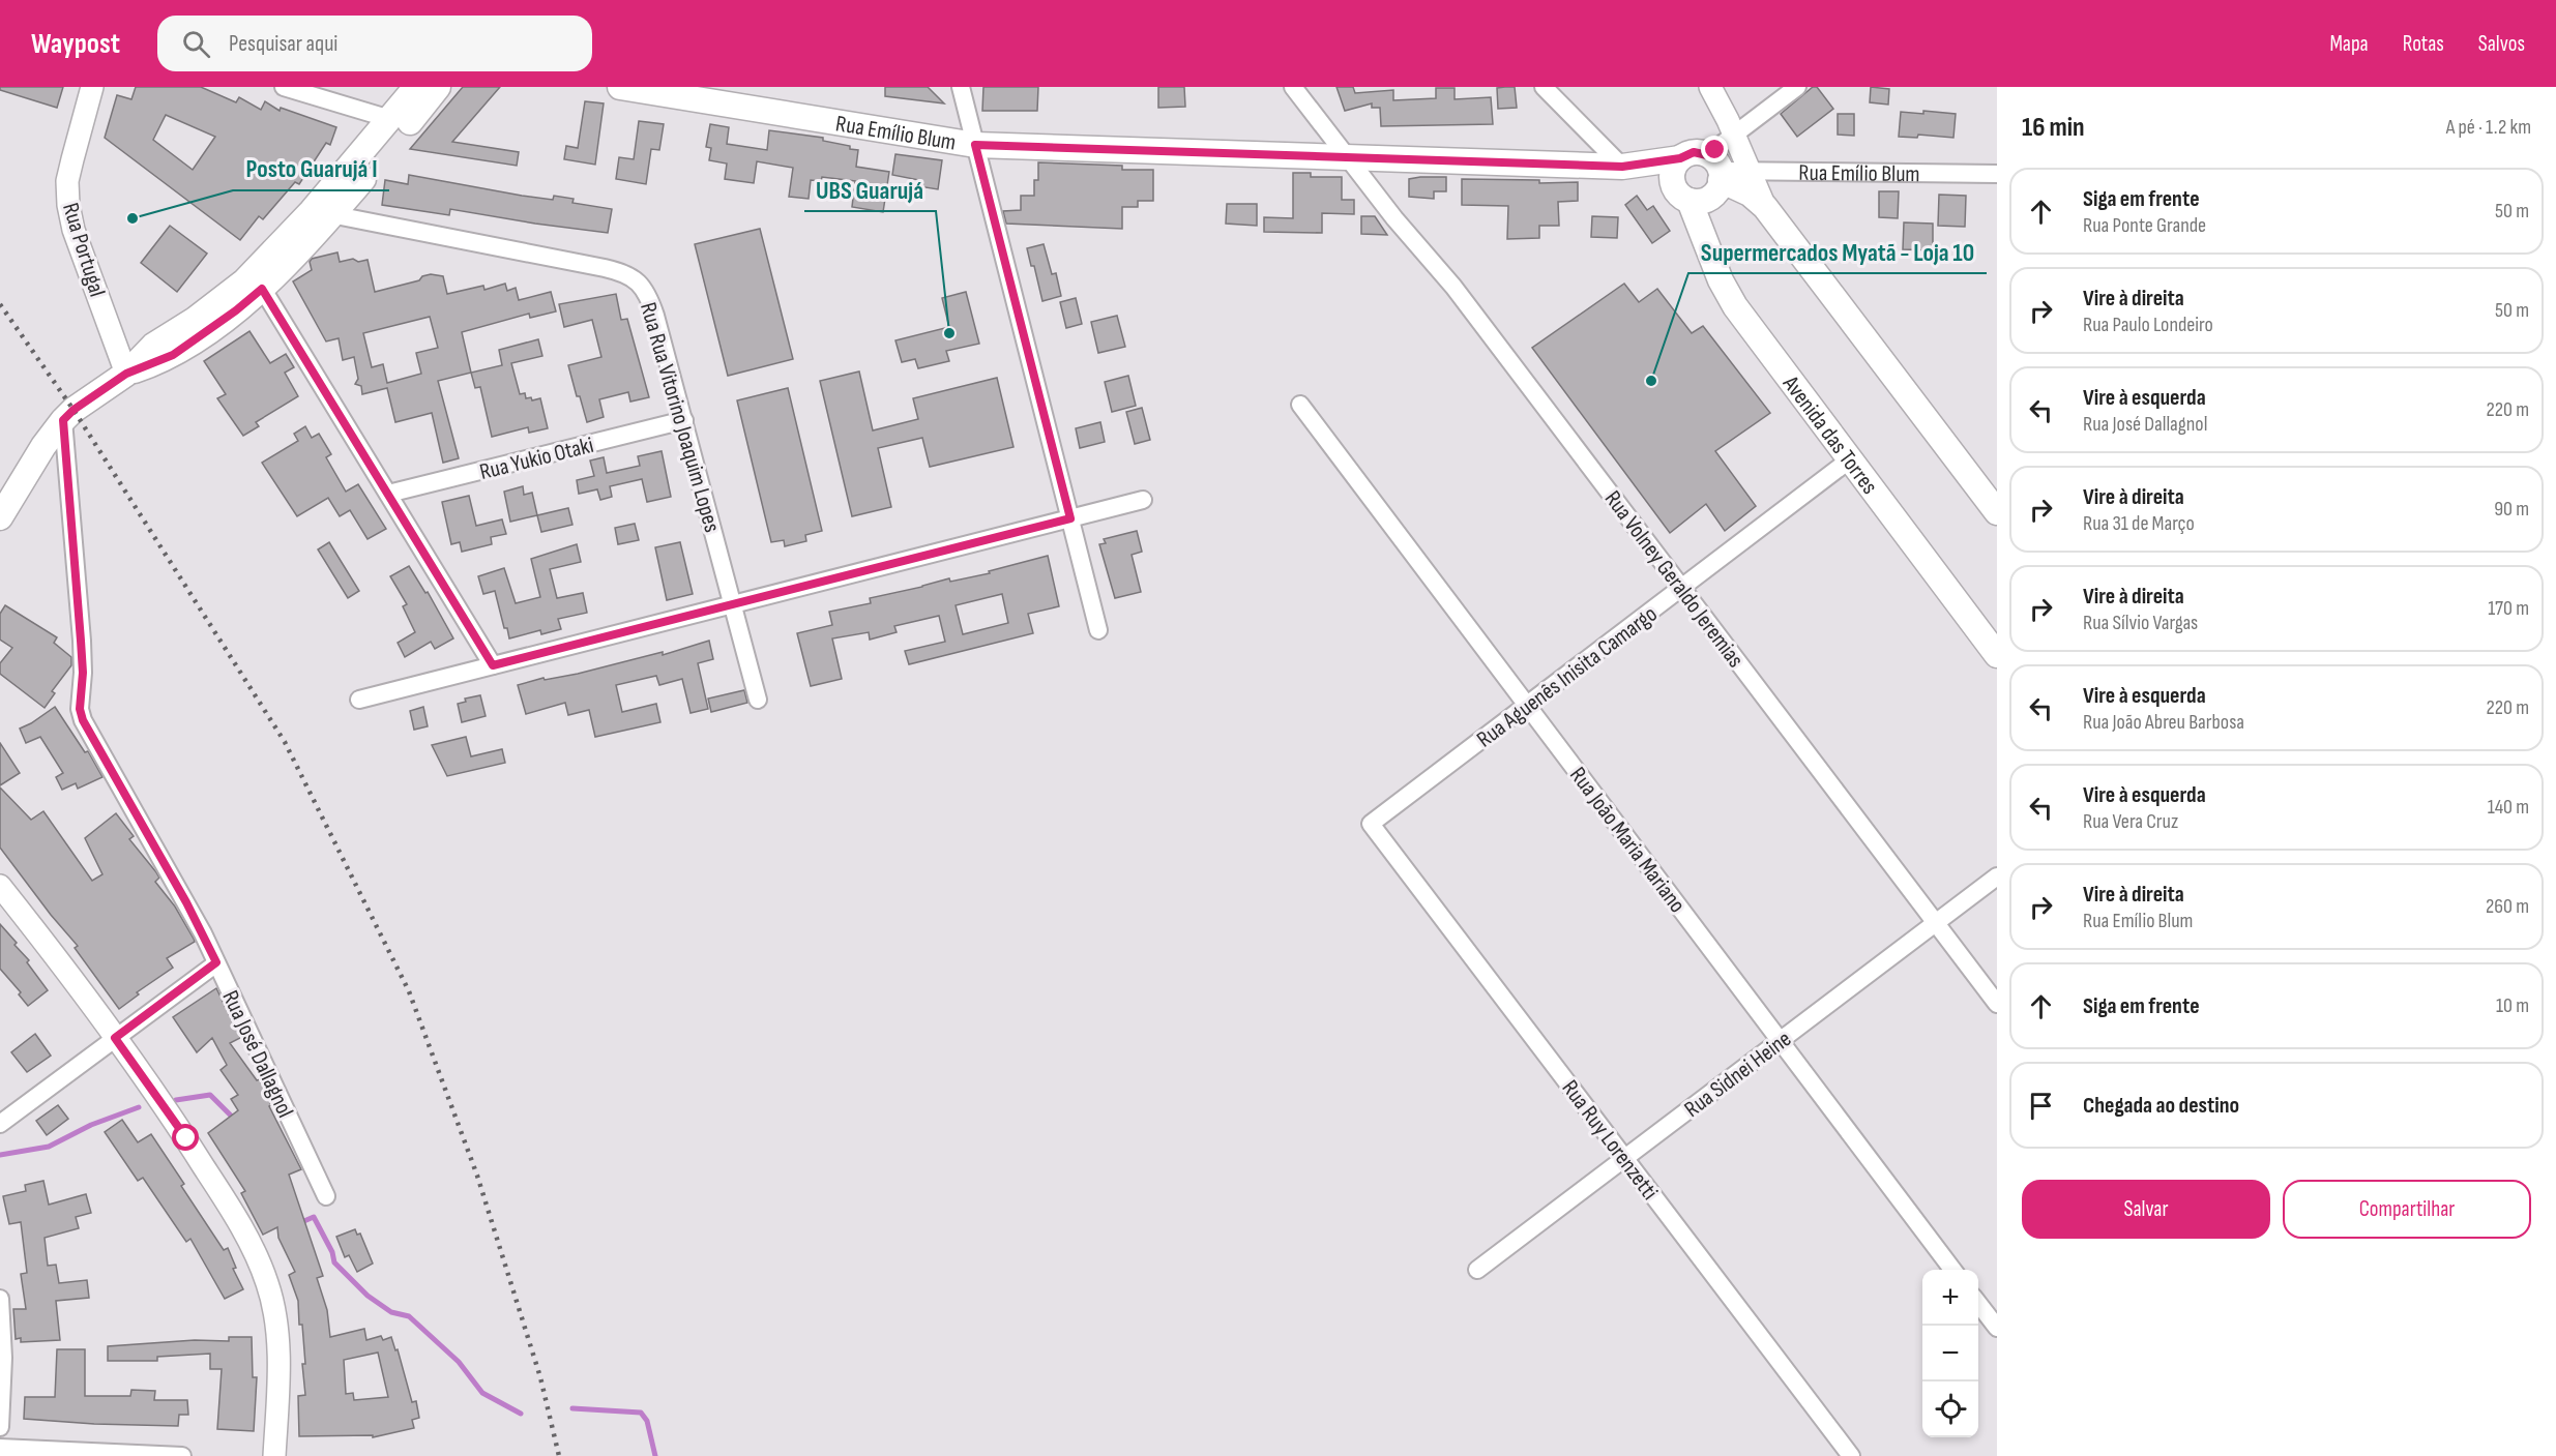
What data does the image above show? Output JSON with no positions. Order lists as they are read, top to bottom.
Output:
{
  "streets": {
    "main road": ["Rua Emílio Blum", "Avenida das Torres"],
    "street": [
      "Rua Portugal",
      "Rua Rua Vitorino Joaquim Lopes",
      "Rua Yukio Otaki",
      "Rua Volney Geraldo Jeremias",
      "Rua Aguenês Inisita Camargo",
      "Rua João Maria Mariano",
      "Rua José Dallagnol",
      "Rua Sidnei Heine",
      "Rua Ruy Lorenzetti"
    ]
  },
  "crossings": [
    ["Rua Emílio Blum", "Avenida das Torres"],
    ["Rua Emílio Blum", "Rua Volney Geraldo Jeremias"],
    ["Rua Rua Vitorino Joaquim Lopes", "Rua Yukio Otaki"],
    ["Avenida das Torres", "Rua Aguenês Inisita Camargo"],
    ["Rua Volney Geraldo Jeremias", "Rua Aguenês Inisita Camargo"],
    ["Rua Volney Geraldo Jeremias", "Rua Sidnei Heine"],
    ["Rua Aguenês Inisita Camargo", "Rua João Maria Mariano"],
    ["Rua Aguenês Inisita Camargo", "Rua Ruy Lorenzetti"],
    ["Rua João Maria Mariano", "Rua Sidnei Heine"],
    ["Rua Sidnei Heine", "Rua Ruy Lorenzetti"]
  ],
  "places": ["Posto Guarujá I", "UBS Guarujá", "Supermercados Myatã - Loja 10"],
  "page": {
    "header": "Waypost",
    "search": "Pesquisar aqui",
    "nav": ["Mapa", "Rotas", "Salvos"],
    "heading": ["16 min", "A pé · 1.2 km"],
    "list": [
      ["Siga em frente", "Rua Ponte Grande", "50 m"],
      ["Vire à direita", "Rua Paulo Londeiro", "50 m"],
      ["Vire à esquerda", "Rua José Dallagnol", "220 m"],
      ["Vire à direita", "Rua 31 de Março", "90 m"],
      ["Vire à direita", "Rua Sílvio Vargas", "170 m"],
      ["Vire à esquerda", "Rua João Abreu Barbosa", "220 m"],
      ["Vire à esquerda", "Rua Vera Cruz", "140 m"],
      ["Vire à direita", "Rua Emílio Blum", "260 m"],
      ["Siga em frente", "10 m"],
      "Chegada ao destino"
    ],
    "buttons": ["Salvar", "Compartilhar"],
    "map_buttons": ["+", "−"]
  }
}
